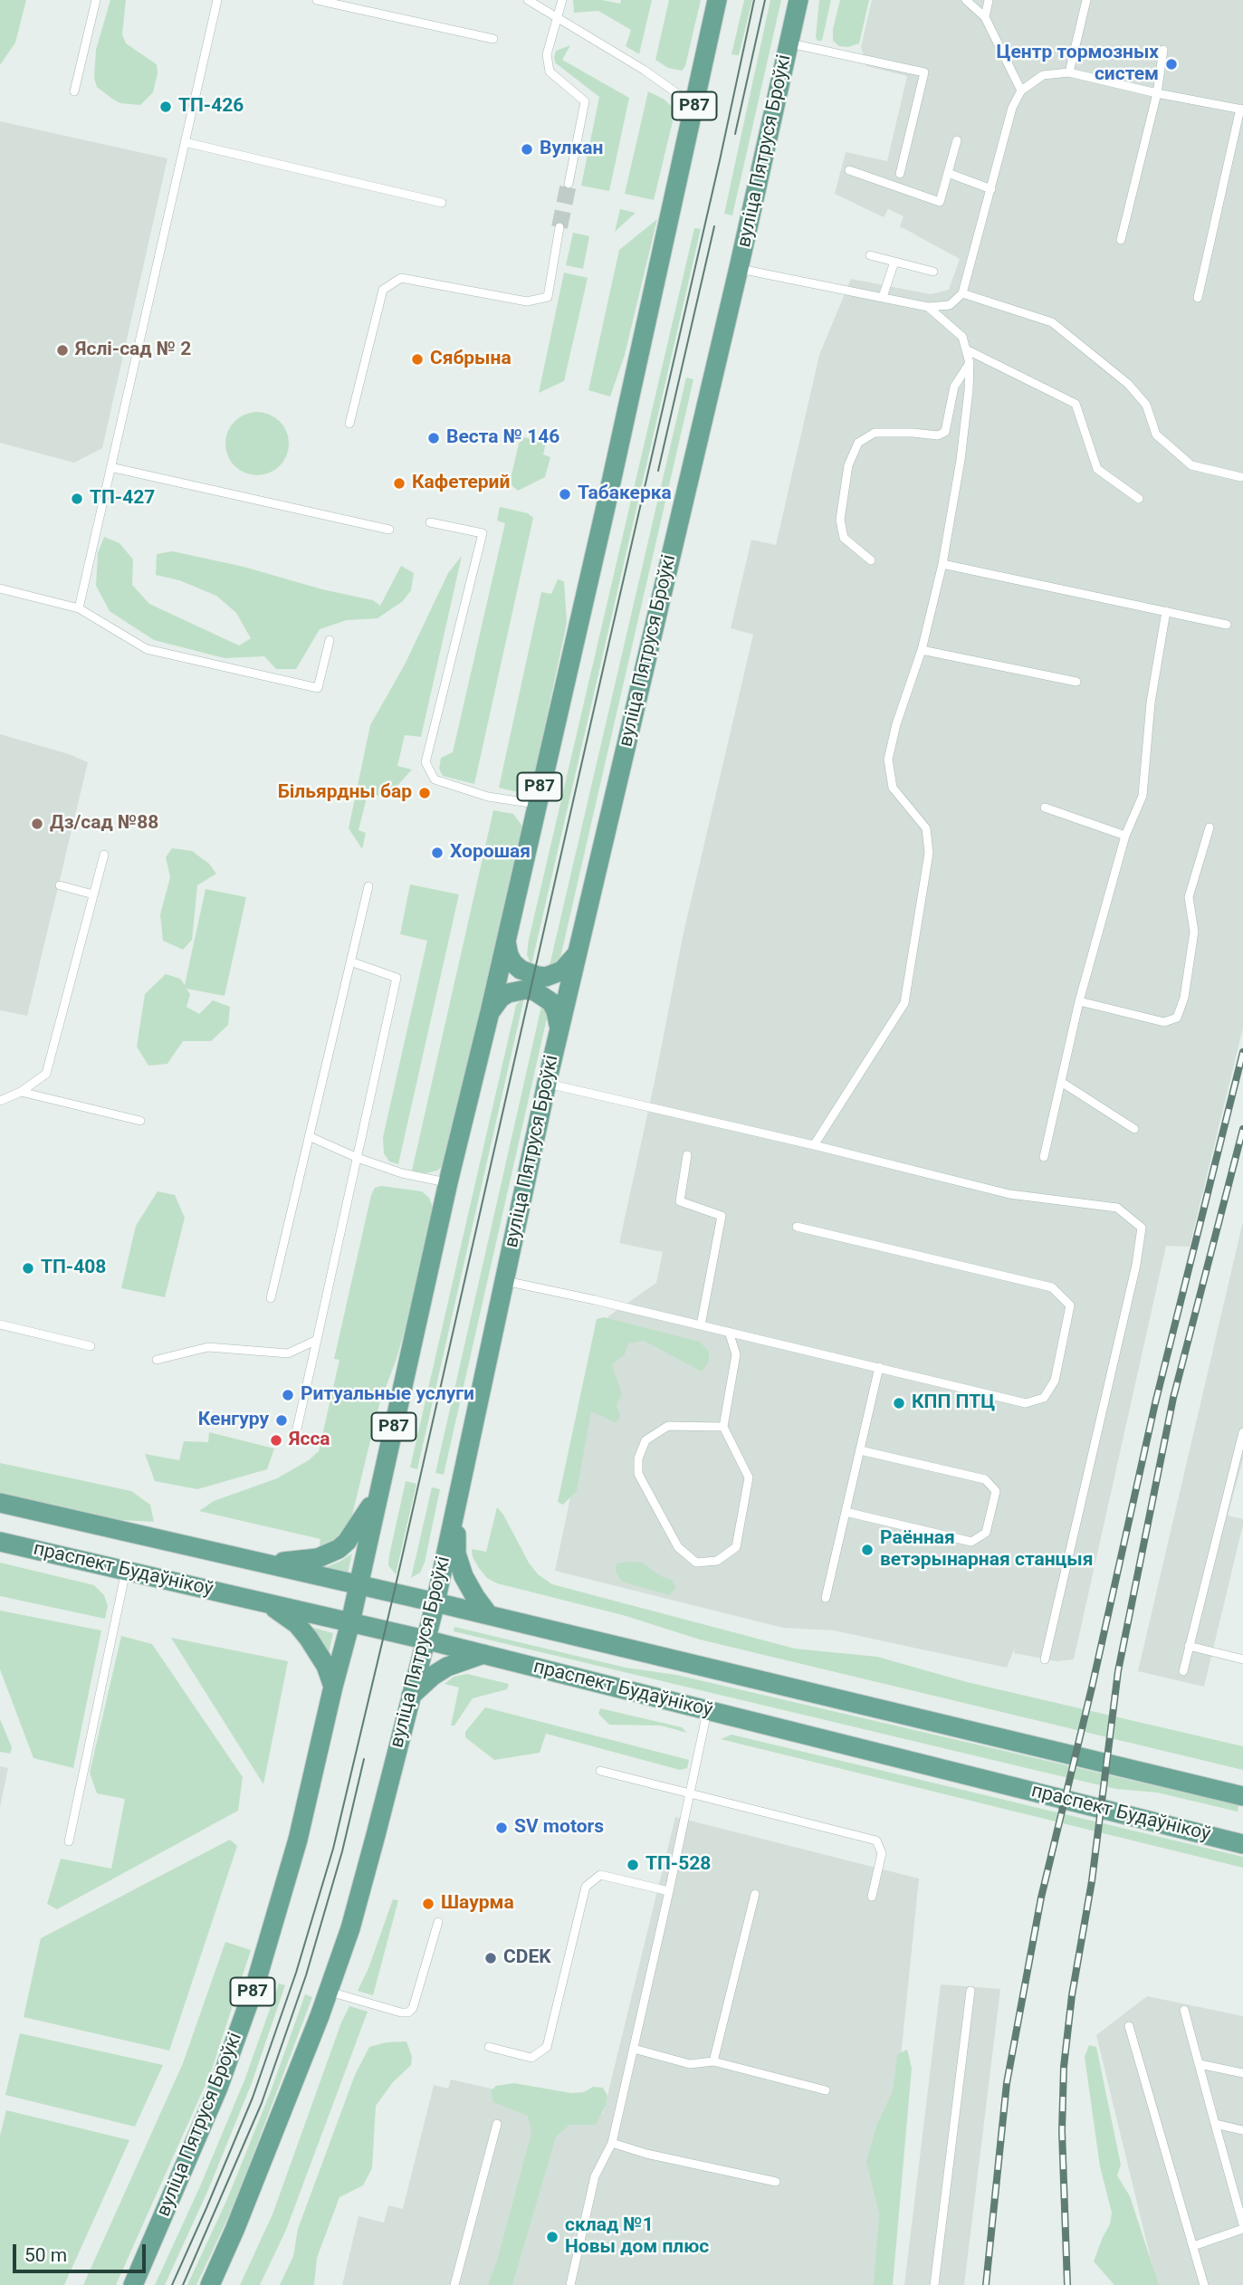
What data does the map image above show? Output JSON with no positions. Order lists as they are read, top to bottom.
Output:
{
  "streets": {
    "main road": ["Р87", "вуліца Пятруся Броўкі", "праспект Будаўнікоў"]
  },
  "crossings": [
    ["вуліца Пятруся Броўкі", "праспект Будаўнікоў"]
  ],
  "places": [
    "Центр тормозных систем",
    "ТП-426",
    "Вулкан",
    "Яслі-сад № 2",
    "Сябрына",
    "Веста № 146",
    "Кафетерий",
    "Табакерка",
    "ТП-427",
    "Більярдны бар",
    "Дз/сад №88",
    "Хорошая",
    "ТП-408",
    "Ритуальные услуги",
    "КПП ПТЦ",
    "Кенгуру",
    "Ясса",
    "Раённая ветэрынарная станцыя",
    "SV motors",
    "ТП-528",
    "Шаурма",
    "CDEK",
    "склад №1 Новы дом плюс"
  ],
  "scale_bar": "50 m"
}
